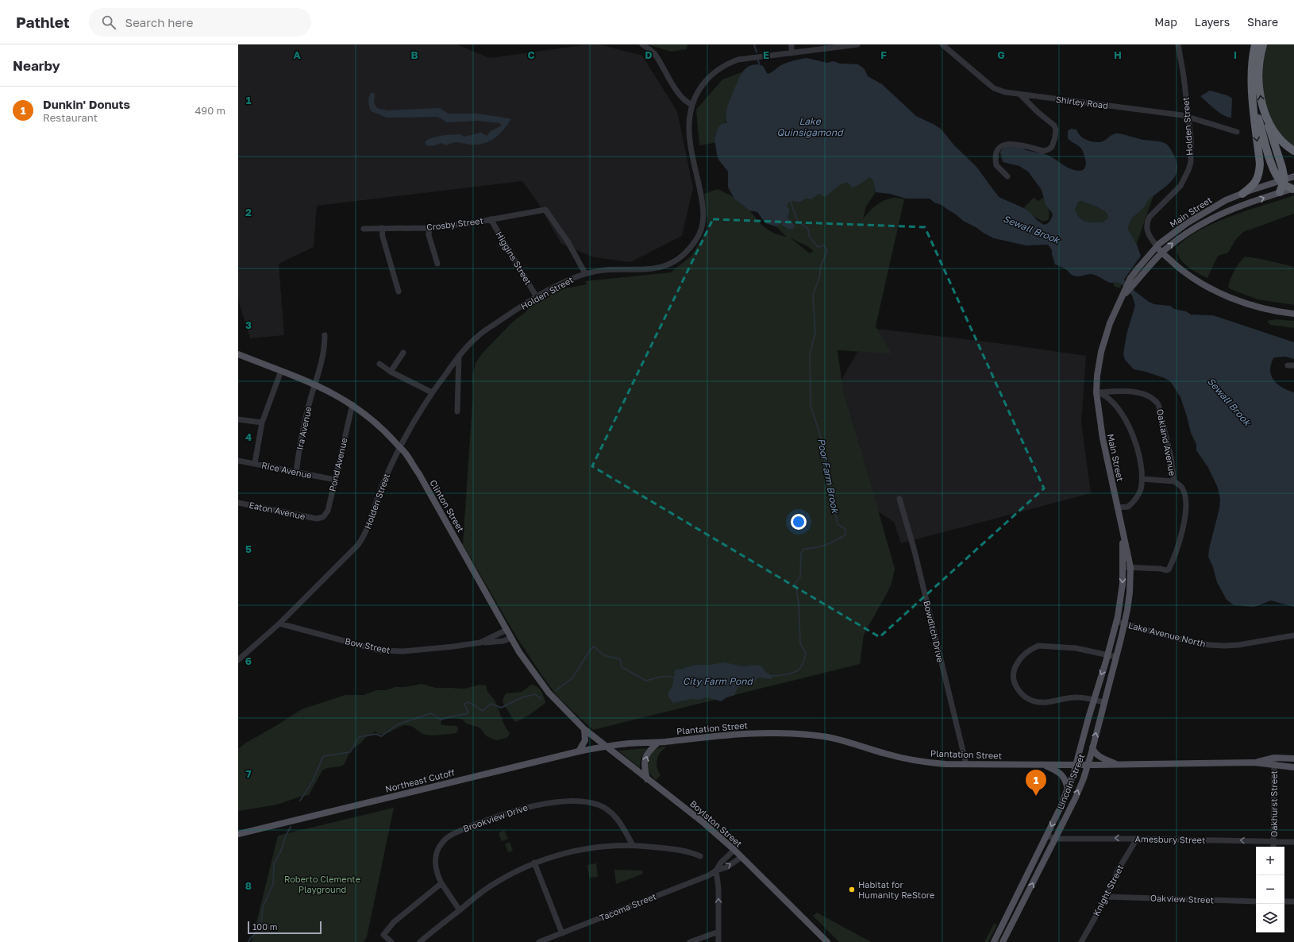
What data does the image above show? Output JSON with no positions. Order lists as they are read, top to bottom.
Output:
{
  "streets": {
    "main road": [
      "Main Street",
      "Clinton Street",
      "Plantation Street",
      "Northeast Cutoff",
      "Lincoln Street",
      "Boylston Street"
    ],
    "street": [
      "Shirley Road",
      "Holden Street",
      "Crosby Street",
      "Higgins Street",
      "Ira Avenue",
      "Oakland Avenue",
      "Pond Avenue",
      "Rice Avenue",
      "Eaton Avenue",
      "Bowditch Drive",
      "Lake Avenue North",
      "Bow Street",
      "Oakhurst Street",
      "Brookview Drive",
      "Amesbury Street",
      "Knight Street",
      "Oakview Street",
      "Tacoma Street"
    ]
  },
  "crossings": [
    ["Shirley Road", "Holden Street"],
    ["Holden Street", "Main Street"],
    ["Holden Street", "Crosby Street"],
    ["Holden Street", "Higgins Street"],
    ["Holden Street", "Clinton Street"],
    ["Holden Street", "Bow Street"],
    ["Main Street", "Oakland Avenue"],
    ["Main Street", "Lincoln Street"],
    ["Crosby Street", "Higgins Street"],
    ["Ira Avenue", "Rice Avenue"],
    ["Ira Avenue", "Clinton Street"],
    ["Pond Avenue", "Rice Avenue"],
    ["Pond Avenue", "Clinton Street"],
    ["Pond Avenue", "Eaton Avenue"],
    ["Clinton Street", "Bow Street"],
    ["Clinton Street", "Boylston Street"],
    ["Bowditch Drive", "Plantation Street"],
    ["Lake Avenue North", "Lincoln Street"],
    ["Plantation Street", "Northeast Cutoff"],
    ["Plantation Street", "Lincoln Street"],
    ["Plantation Street", "Oakhurst Street"],
    ["Plantation Street", "Boylston Street"],
    ["Northeast Cutoff", "Boylston Street"],
    ["Lincoln Street", "Amesbury Street"],
    ["Oakhurst Street", "Amesbury Street"],
    ["Boylston Street", "Tacoma Street"],
    ["Amesbury Street", "Knight Street"],
    ["Knight Street", "Oakview Street"]
  ],
  "one_way": ["Amesbury Street"],
  "water": [
    "Lake Quinsigamond",
    "Sewall Brook",
    "Poor Farm Brook",
    "City Farm Pond"
  ],
  "parks": ["Roberto Clemente Playground"],
  "places": ["Habitat for Humanity ReStore"],
  "scale_bar": "100 m",
  "page": {
    "header": "Pathlet",
    "search": "Search here",
    "nav": ["Map", "Layers", "Share"],
    "heading": "Nearby",
    "list": [
      {
        "mark": "1",
        "name": "Dunkin' Donuts",
        "note": "Restaurant",
        "value": "490 m"
      }
    ],
    "pins": "1",
    "map_buttons": ["+", "−"],
    "scale": "100 m"
  },
  "grid": {
    "columns": [
      "A",
      "B",
      "C",
      "D",
      "E",
      "F",
      "G",
      "H",
      "I"
    ],
    "rows": [
      "1",
      "2",
      "3",
      "4",
      "5",
      "6",
      "7",
      "8"
    ]
  }
}
